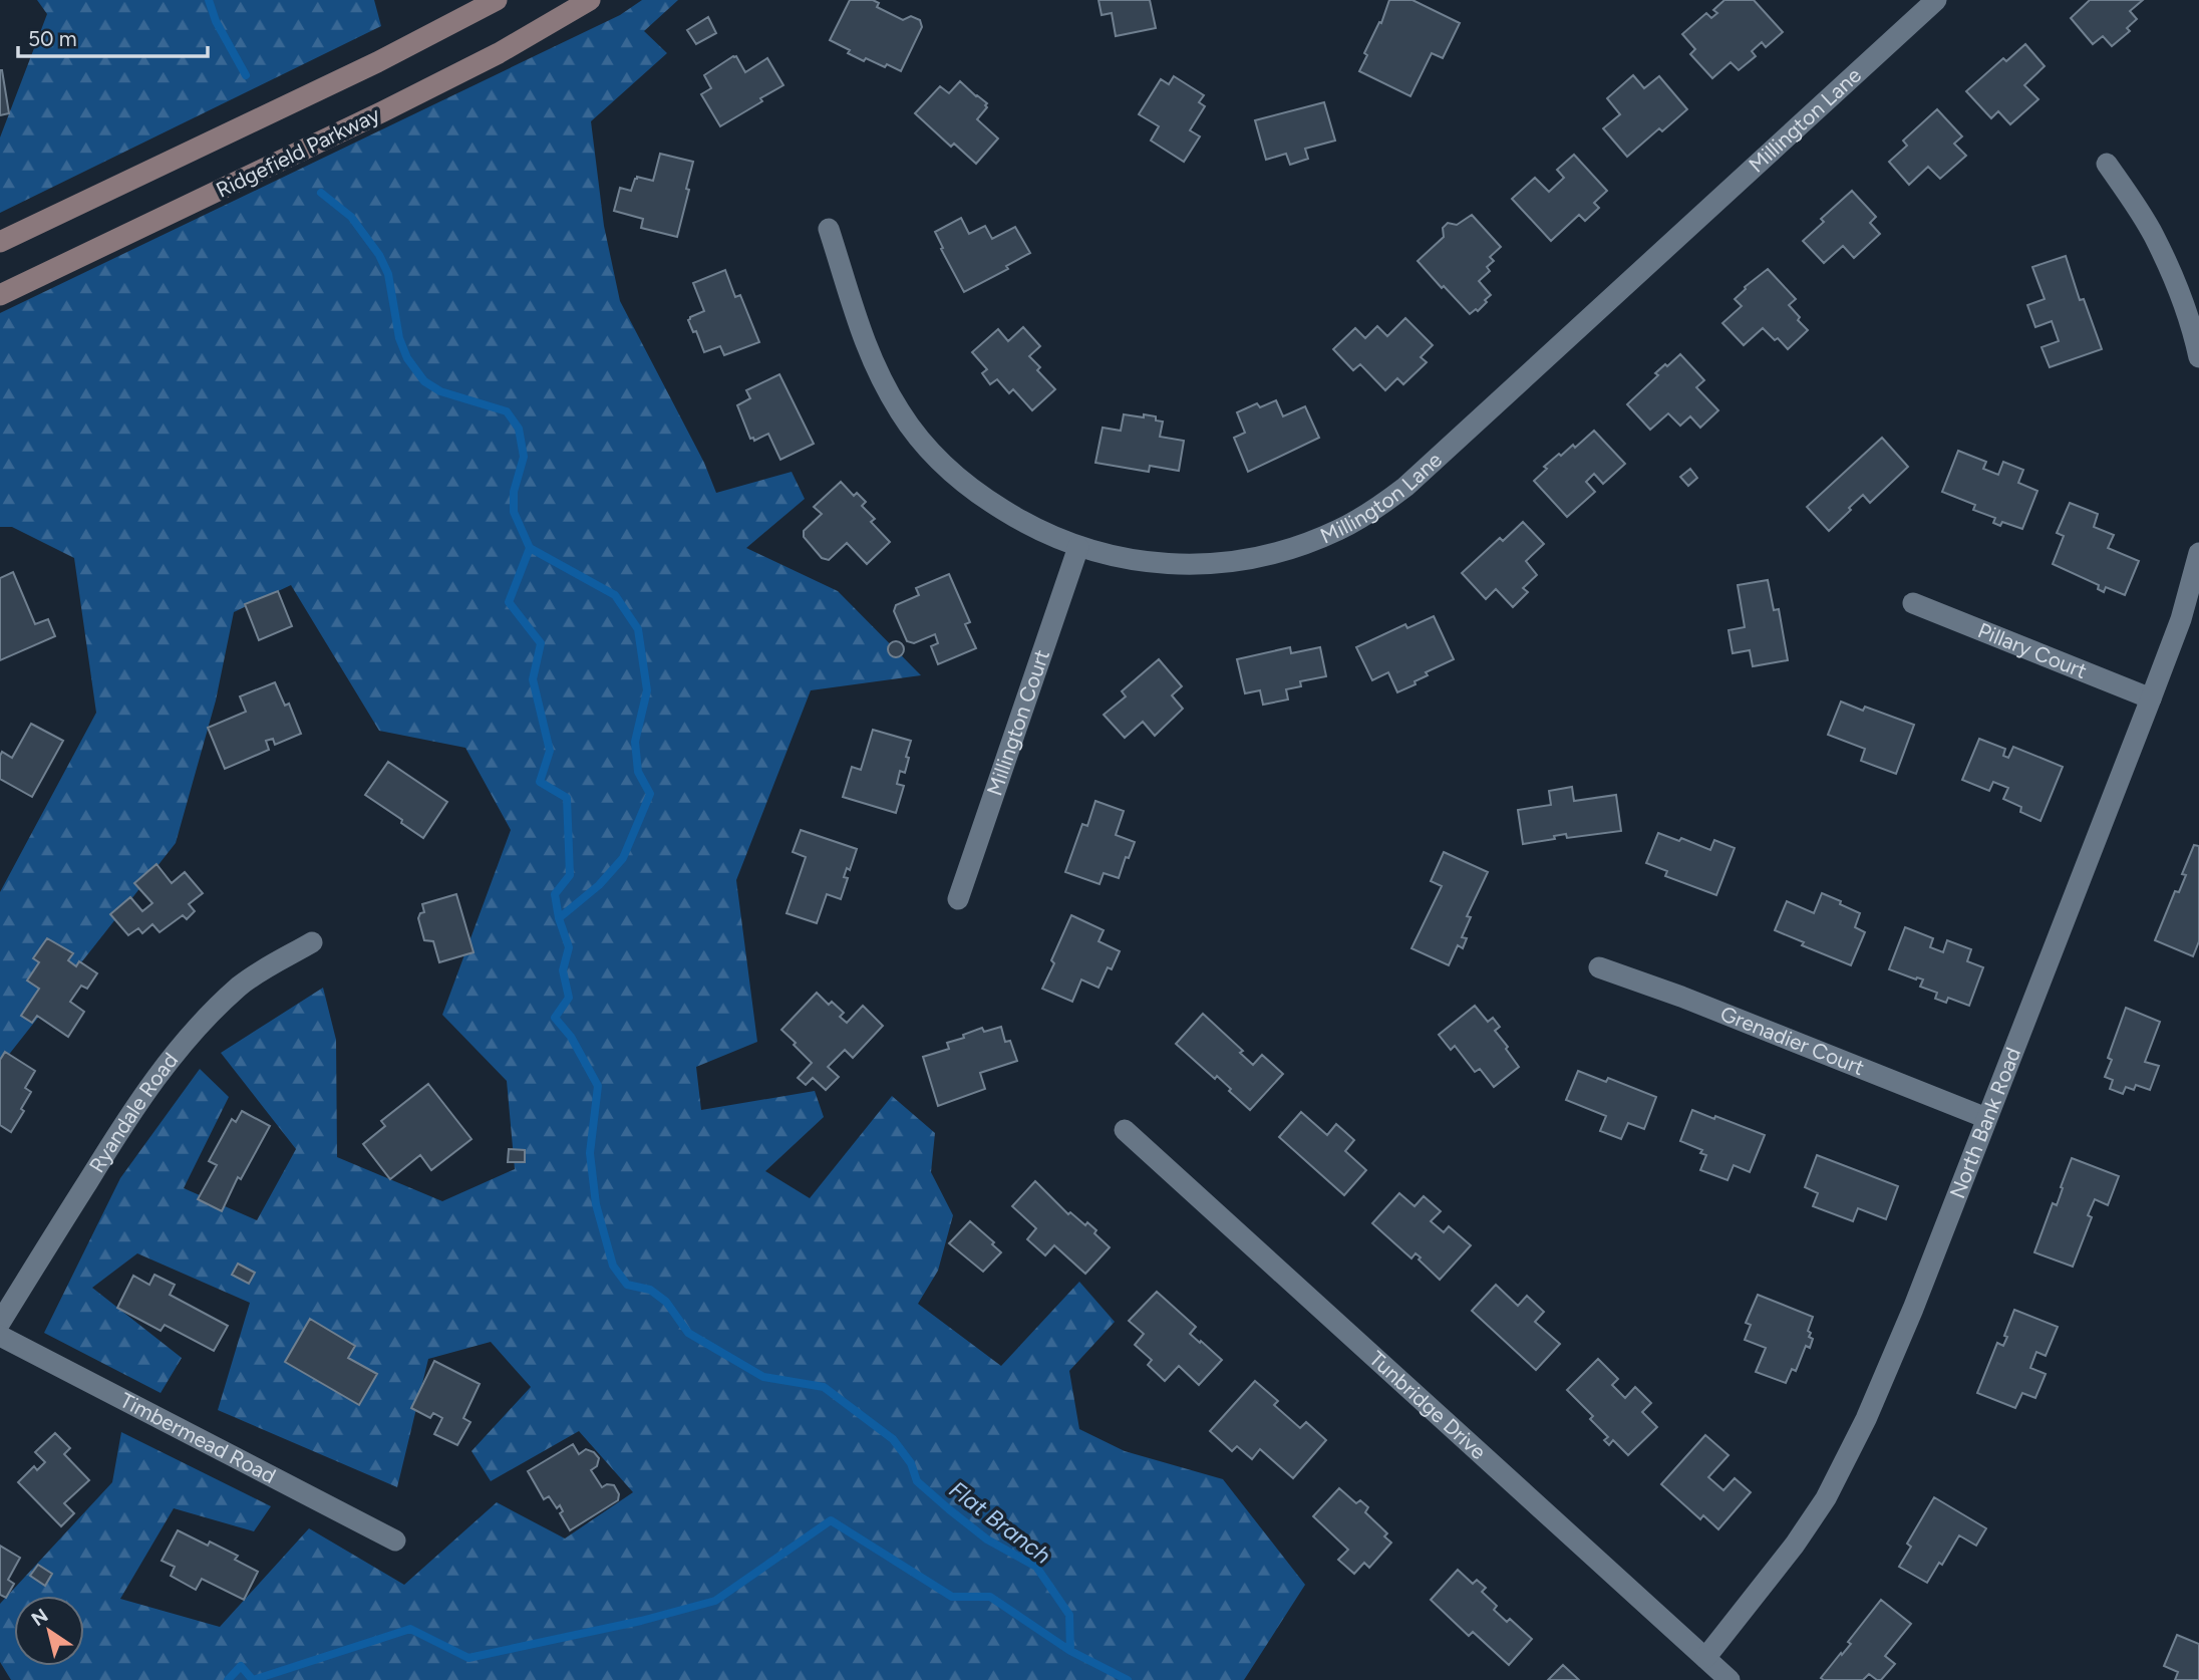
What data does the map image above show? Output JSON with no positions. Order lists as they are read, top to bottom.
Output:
{
  "streets": {
    "main road": ["Ridgefield Parkway"],
    "street": [
      "Millington Lane",
      "Pillary Court",
      "Millington Court",
      "Grenadier Court",
      "Ryandale Road",
      "North Bank Road",
      "Tunbridge Drive",
      "Timbermead Road"
    ]
  },
  "crossings": [
    ["Millington Lane", "Millington Court"],
    ["Pillary Court", "North Bank Road"],
    ["Grenadier Court", "North Bank Road"],
    ["North Bank Road", "Tunbridge Drive"]
  ],
  "water": ["Flat Branch"],
  "scale_bar": "50 m",
  "north": "top left"
}
